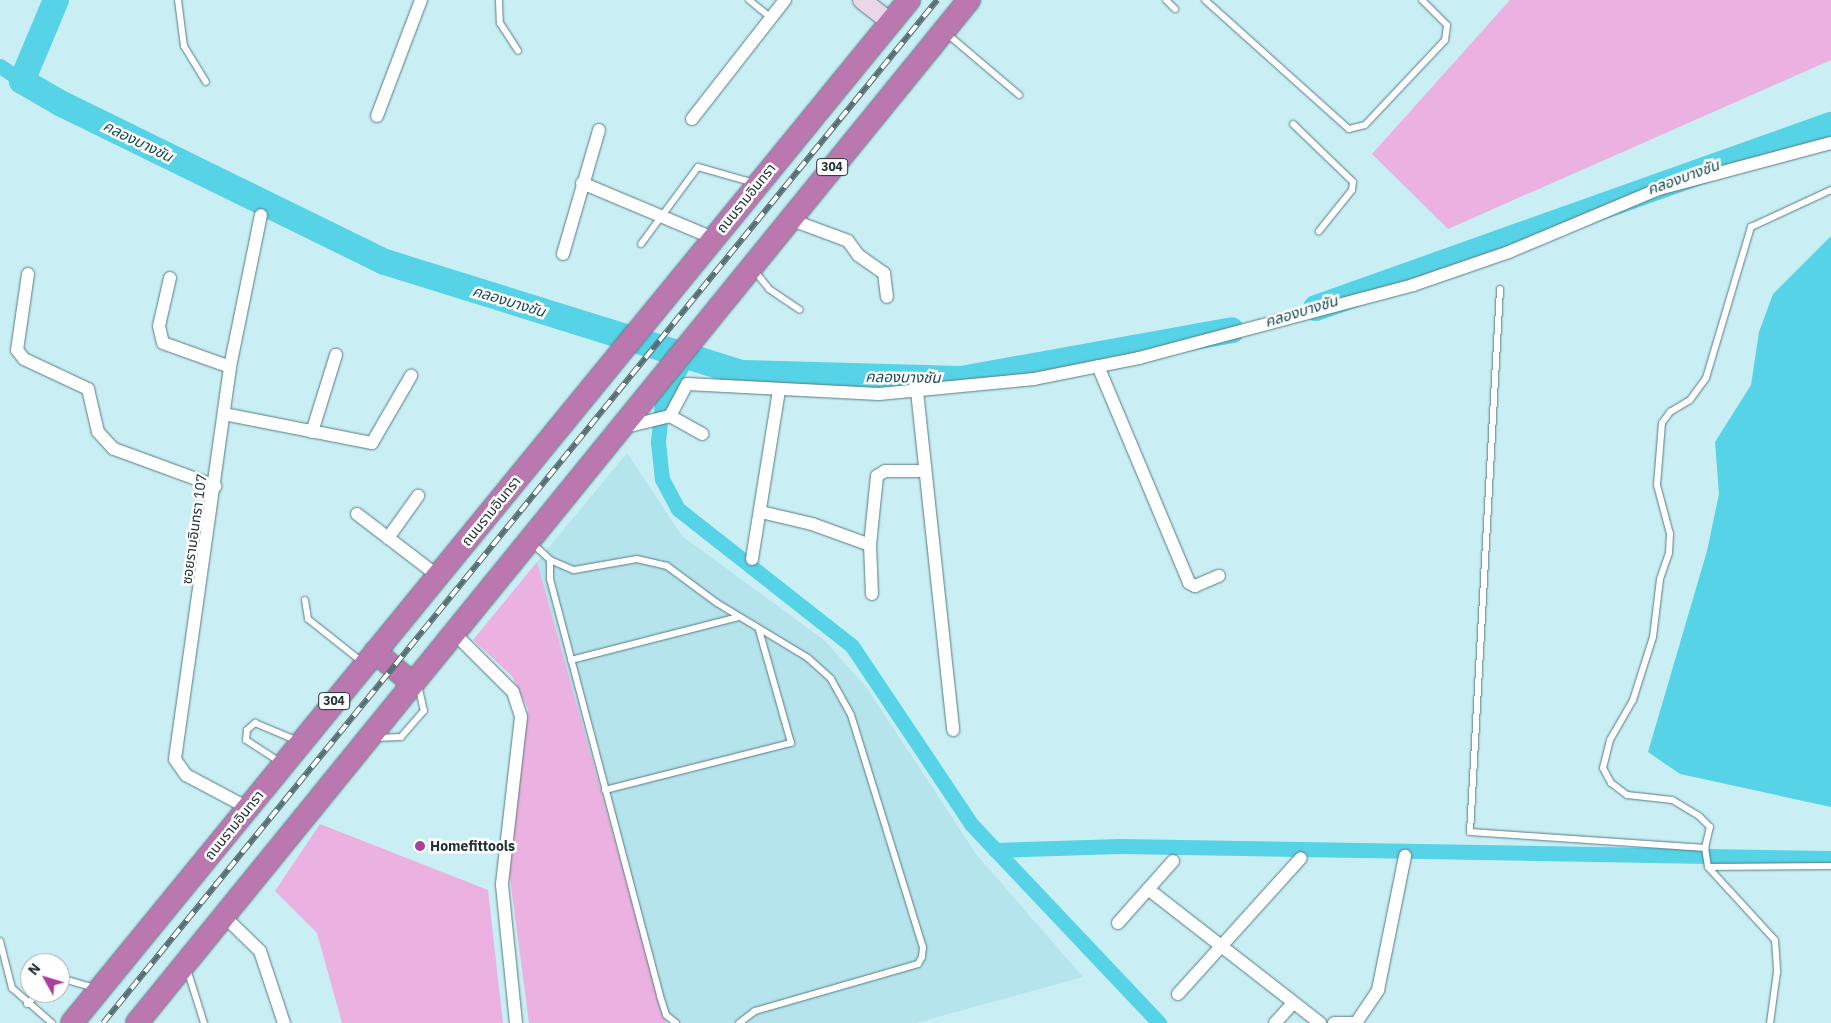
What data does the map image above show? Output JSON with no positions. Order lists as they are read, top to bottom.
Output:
{
  "streets": {
    "highway": ["304", "ถนนรามอินทรา"],
    "street": ["ซอยรามอินทรา 107"]
  },
  "crossings": [
    ["ถนนรามอินทรา", "ซอยรามอินทรา 107"]
  ],
  "water": ["คลองบางชัน"],
  "places": ["Homefittools"],
  "north": "top left"
}
